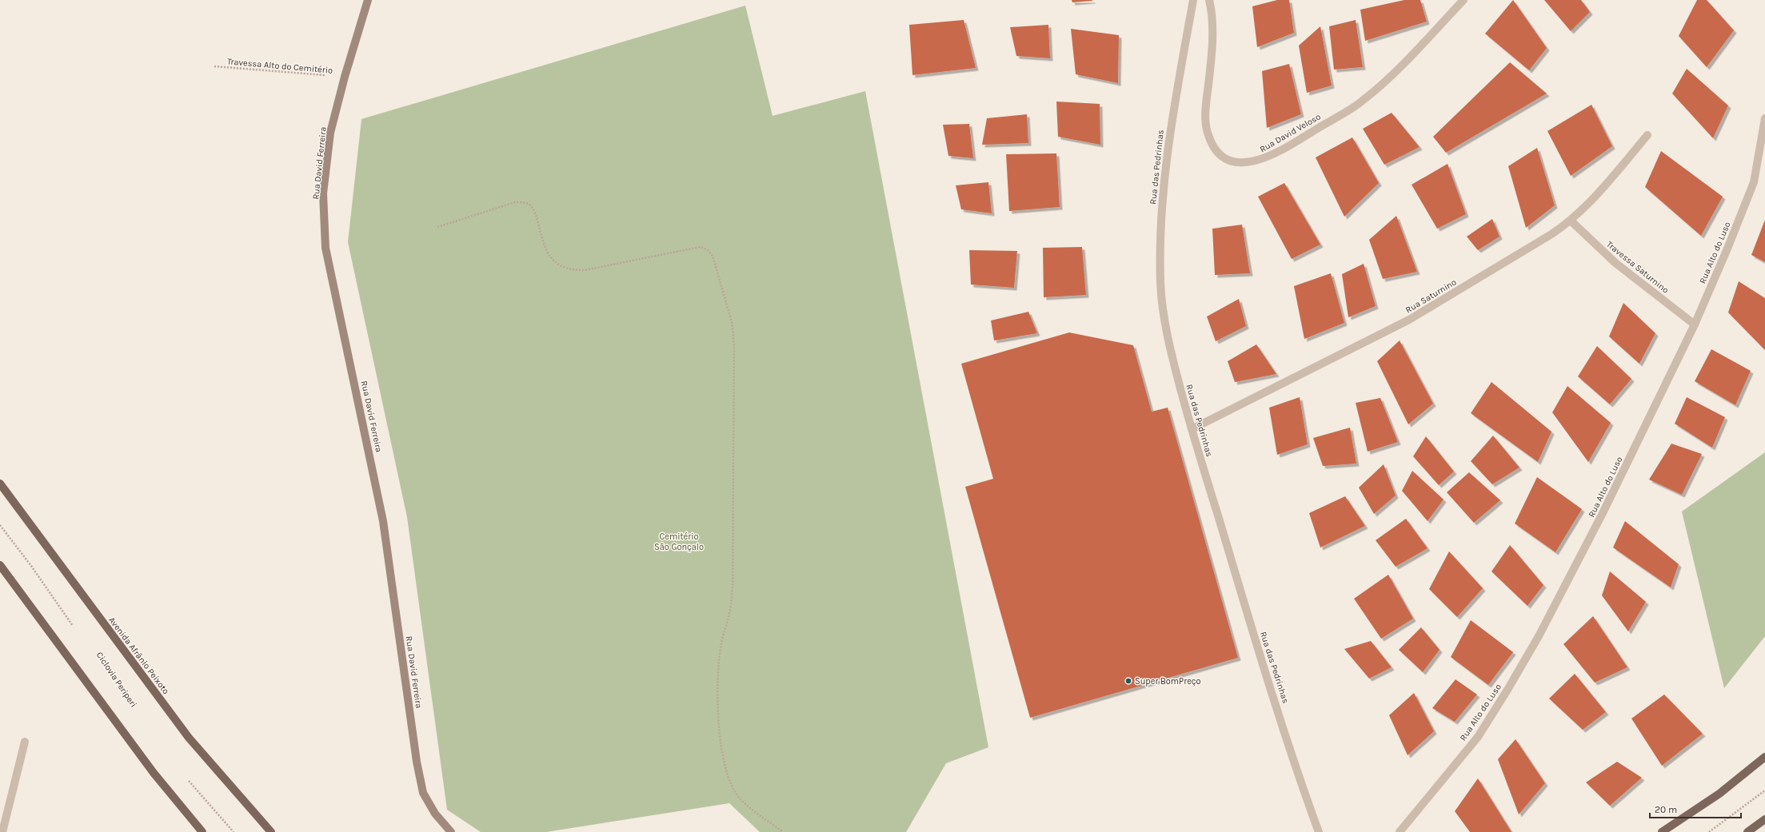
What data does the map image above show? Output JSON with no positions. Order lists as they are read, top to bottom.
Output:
{
  "streets": {
    "main road": ["Rua David Ferreira", "Avenida Afrânio Peixoto"],
    "street": [
      "Rua David Veloso",
      "Rua das Pedrinhas",
      "Rua Alto do Luso",
      "Travessa Saturnino",
      "Rua Saturnino"
    ],
    "path": ["Travessa Alto do Cemitério"]
  },
  "crossings": [
    ["Travessa Alto do Cemitério", "Rua David Ferreira"],
    ["Rua das Pedrinhas", "Rua Saturnino"],
    ["Rua Alto do Luso", "Travessa Saturnino"],
    ["Travessa Saturnino", "Rua Saturnino"]
  ],
  "parks": ["Cemitério São Gonçalo"],
  "places": ["Super BomPreço"],
  "scale_bar": "20 m"
}
